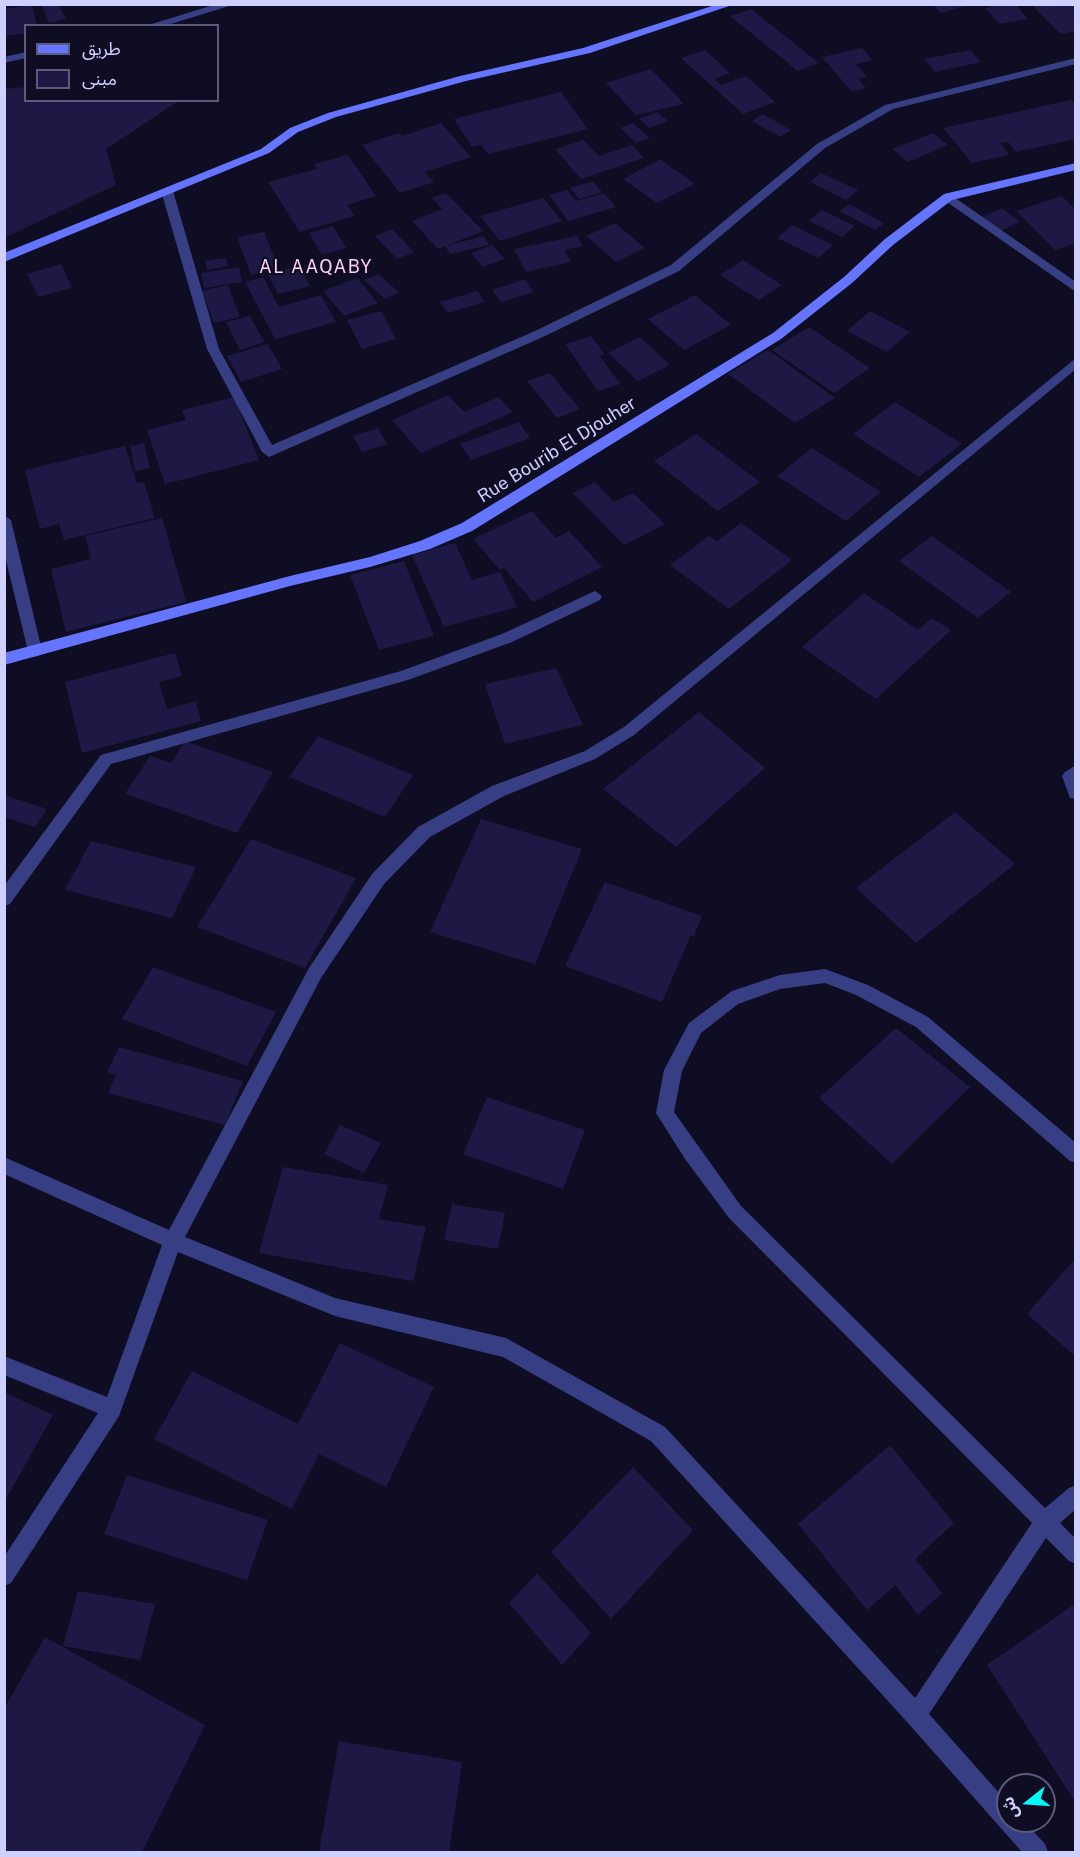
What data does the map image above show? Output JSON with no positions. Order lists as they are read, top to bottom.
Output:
{
  "streets": {
    "main road": ["Rue Bourib El Djouher"]
  },
  "districts": ["AL AAQABY"],
  "legend": ["طريق", "مبنى"],
  "north": "left"
}
